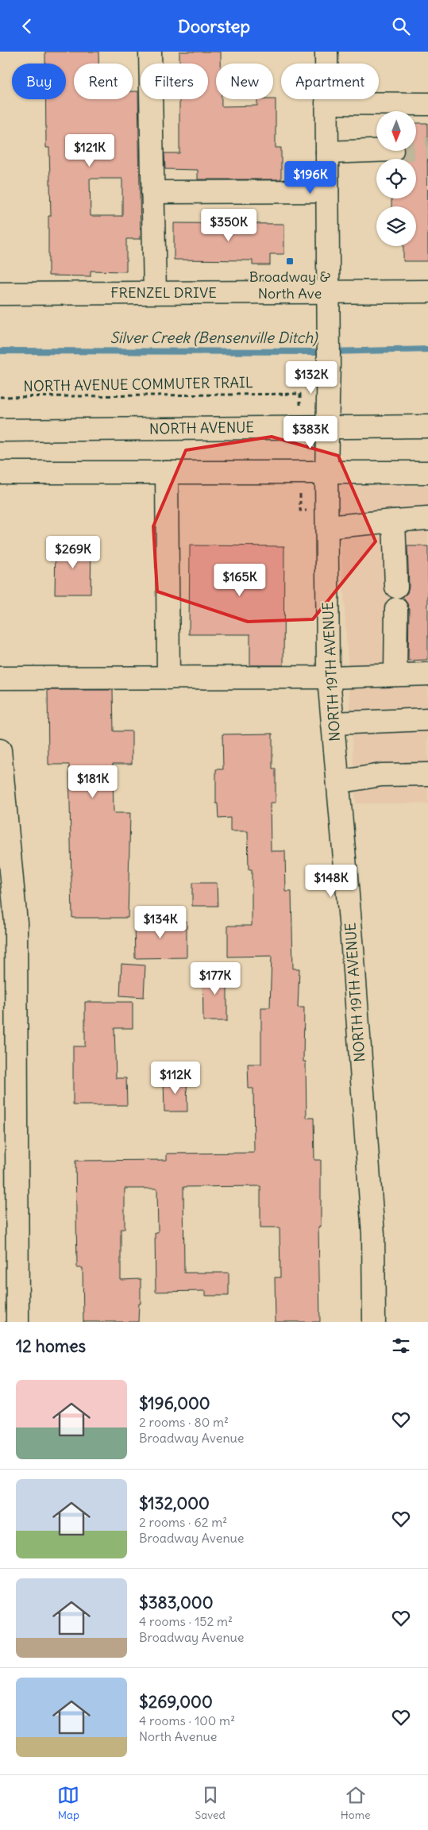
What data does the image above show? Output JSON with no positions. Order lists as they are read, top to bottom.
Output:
{
  "streets": {
    "street": ["FRENZEL DRIVE", "NORTH AVENUE", "NORTH 19TH AVENUE"],
    "path": ["NORTH AVENUE COMMUTER TRAIL"]
  },
  "crossings": [
    ["FRENZEL DRIVE", "NORTH 19TH AVENUE"],
    ["NORTH AVENUE", "NORTH 19TH AVENUE"]
  ],
  "water": ["Silver Creek (Bensenville Ditch)"],
  "places": {
    "transit": ["Broadway & North Ave"]
  },
  "north": "bottom",
  "page": {
    "header": "Doorstep",
    "chip": [
      "Buy",
      "Rent",
      "Filters",
      "New",
      "Apartment"
    ],
    "price": [
      "$121K",
      "$196K",
      "$350K",
      "$132K",
      "$383K",
      "$269K",
      "$165K",
      "$181K",
      "$148K",
      "$134K",
      "$177K",
      "$112K"
    ],
    "heading": "12 homes",
    "list": [
      {
        "name": "$196,000",
        "note": "2 rooms · 80 m² · Broadway Avenue"
      },
      {
        "name": "$132,000",
        "note": "2 rooms · 62 m² · Broadway Avenue"
      },
      {
        "name": "$383,000",
        "note": "4 rooms · 152 m² · Broadway Avenue"
      },
      {
        "name": "$269,000",
        "note": "4 rooms · 100 m² · North Avenue"
      }
    ],
    "tabs": ["Map", "Saved", "Home"]
  }
}
